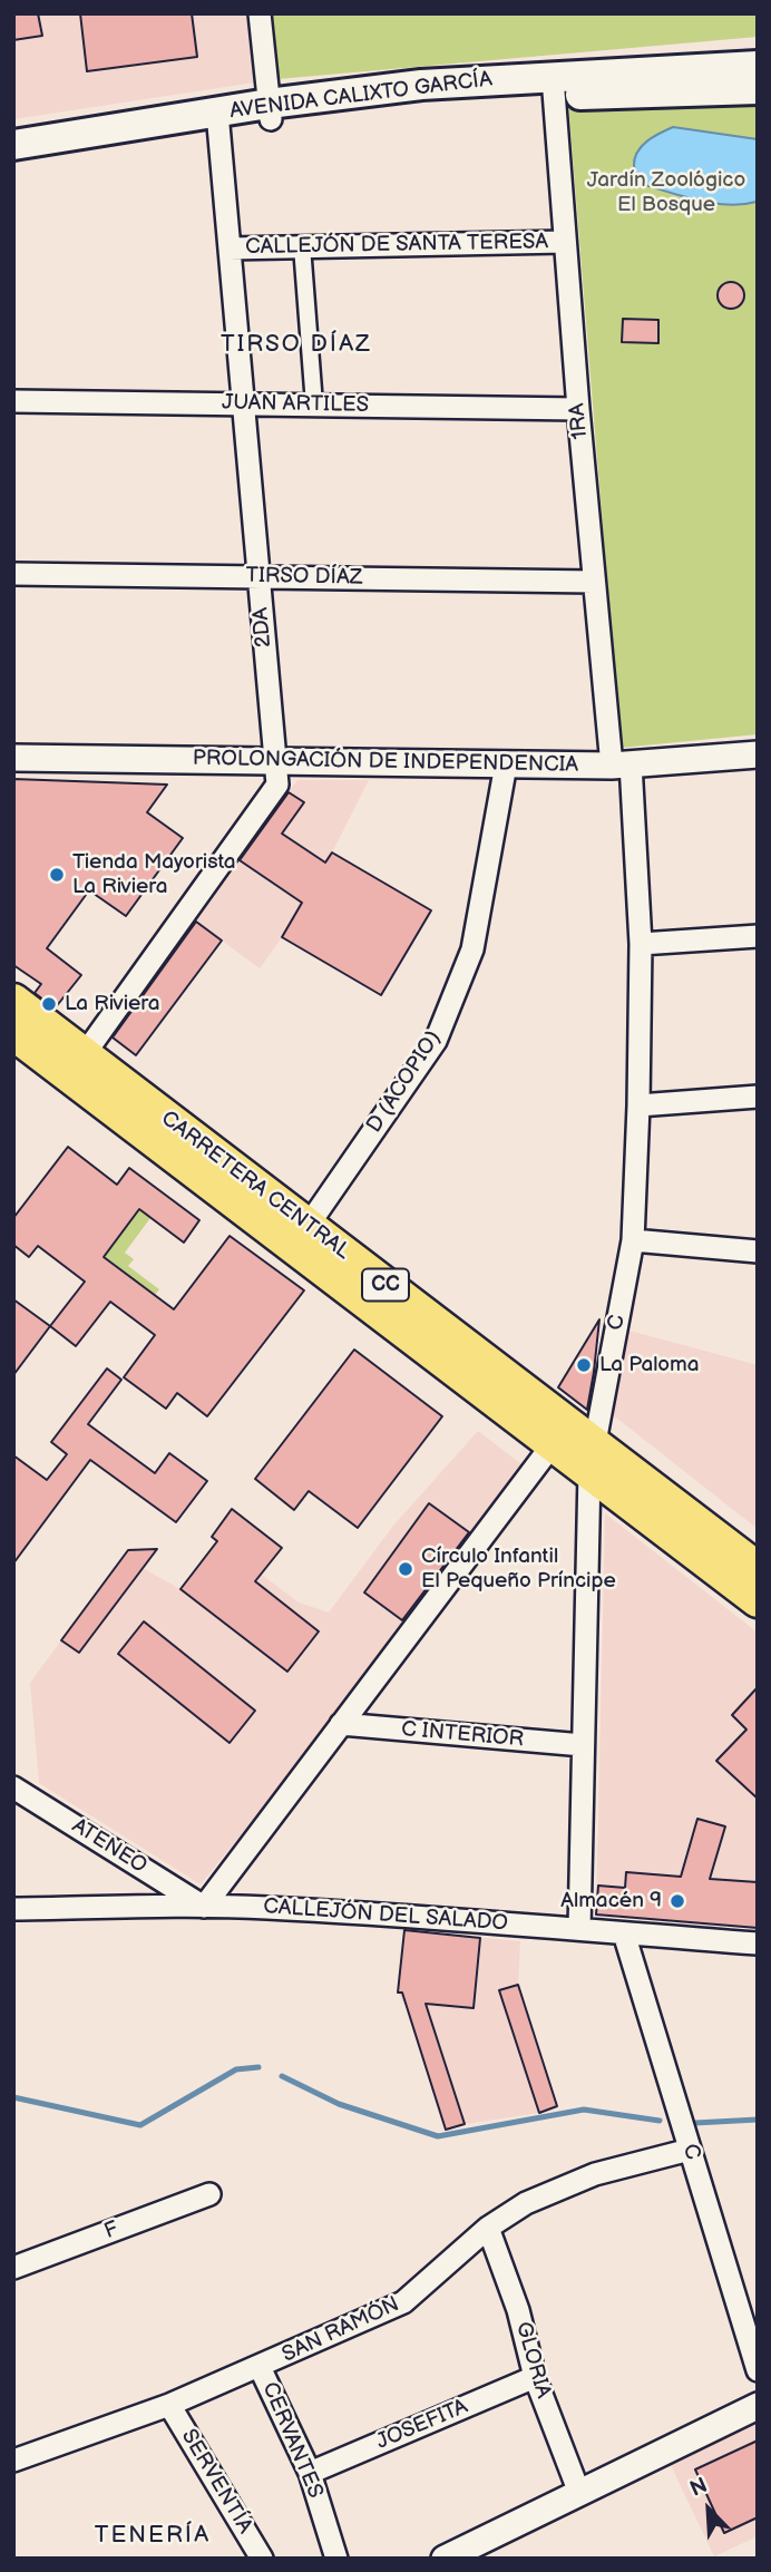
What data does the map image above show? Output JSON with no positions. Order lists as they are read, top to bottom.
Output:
{
  "streets": {
    "main road": ["AVENIDA CALIXTO GARCÍA", "CARRETERA CENTRAL", "CC"],
    "street": [
      "CALLEJÓN DE SANTA TERESA",
      "JUAN ARTILES",
      "1RA",
      "TIRSO DÍAZ",
      "2DA",
      "PROLONGACIÓN DE INDEPENDENCIA",
      "D (ACOPIO)",
      "C",
      "C INTERIOR",
      "ATENEO",
      "CALLEJÓN DEL SALADO",
      "F",
      "SAN RAMÓN",
      "GLORIA",
      "JOSEFITA",
      "CERVANTES",
      "SERVENTÍA"
    ]
  },
  "crossings": [
    ["AVENIDA CALIXTO GARCÍA", "1RA"],
    ["AVENIDA CALIXTO GARCÍA", "2DA"],
    ["CALLEJÓN DE SANTA TERESA", "1RA"],
    ["CALLEJÓN DE SANTA TERESA", "2DA"],
    ["JUAN ARTILES", "1RA"],
    ["JUAN ARTILES", "2DA"],
    ["1RA", "TIRSO DÍAZ"],
    ["1RA", "PROLONGACIÓN DE INDEPENDENCIA"],
    ["1RA", "C"],
    ["TIRSO DÍAZ", "2DA"],
    ["2DA", "PROLONGACIÓN DE INDEPENDENCIA"],
    ["2DA", "CARRETERA CENTRAL"],
    ["PROLONGACIÓN DE INDEPENDENCIA", "D (ACOPIO)"],
    ["PROLONGACIÓN DE INDEPENDENCIA", "C"],
    ["D (ACOPIO)", "CARRETERA CENTRAL"],
    ["CARRETERA CENTRAL", "C"],
    ["C", "C INTERIOR"],
    ["C", "CALLEJÓN DEL SALADO"],
    ["C", "SAN RAMÓN"],
    ["ATENEO", "CALLEJÓN DEL SALADO"],
    ["SAN RAMÓN", "GLORIA"],
    ["SAN RAMÓN", "CERVANTES"],
    ["SAN RAMÓN", "SERVENTÍA"],
    ["GLORIA", "JOSEFITA"],
    ["JOSEFITA", "CERVANTES"]
  ],
  "districts": ["TIRSO DÍAZ", "TENERÍA"],
  "parks": ["Jardín Zoológico El Bosque"],
  "places": [
    "Tienda Mayorista La Riviera",
    "La Riviera",
    "La Paloma",
    "Círculo Infantil El Pequeño Príncipe",
    "Almacén 9"
  ],
  "north": "top left"
}
